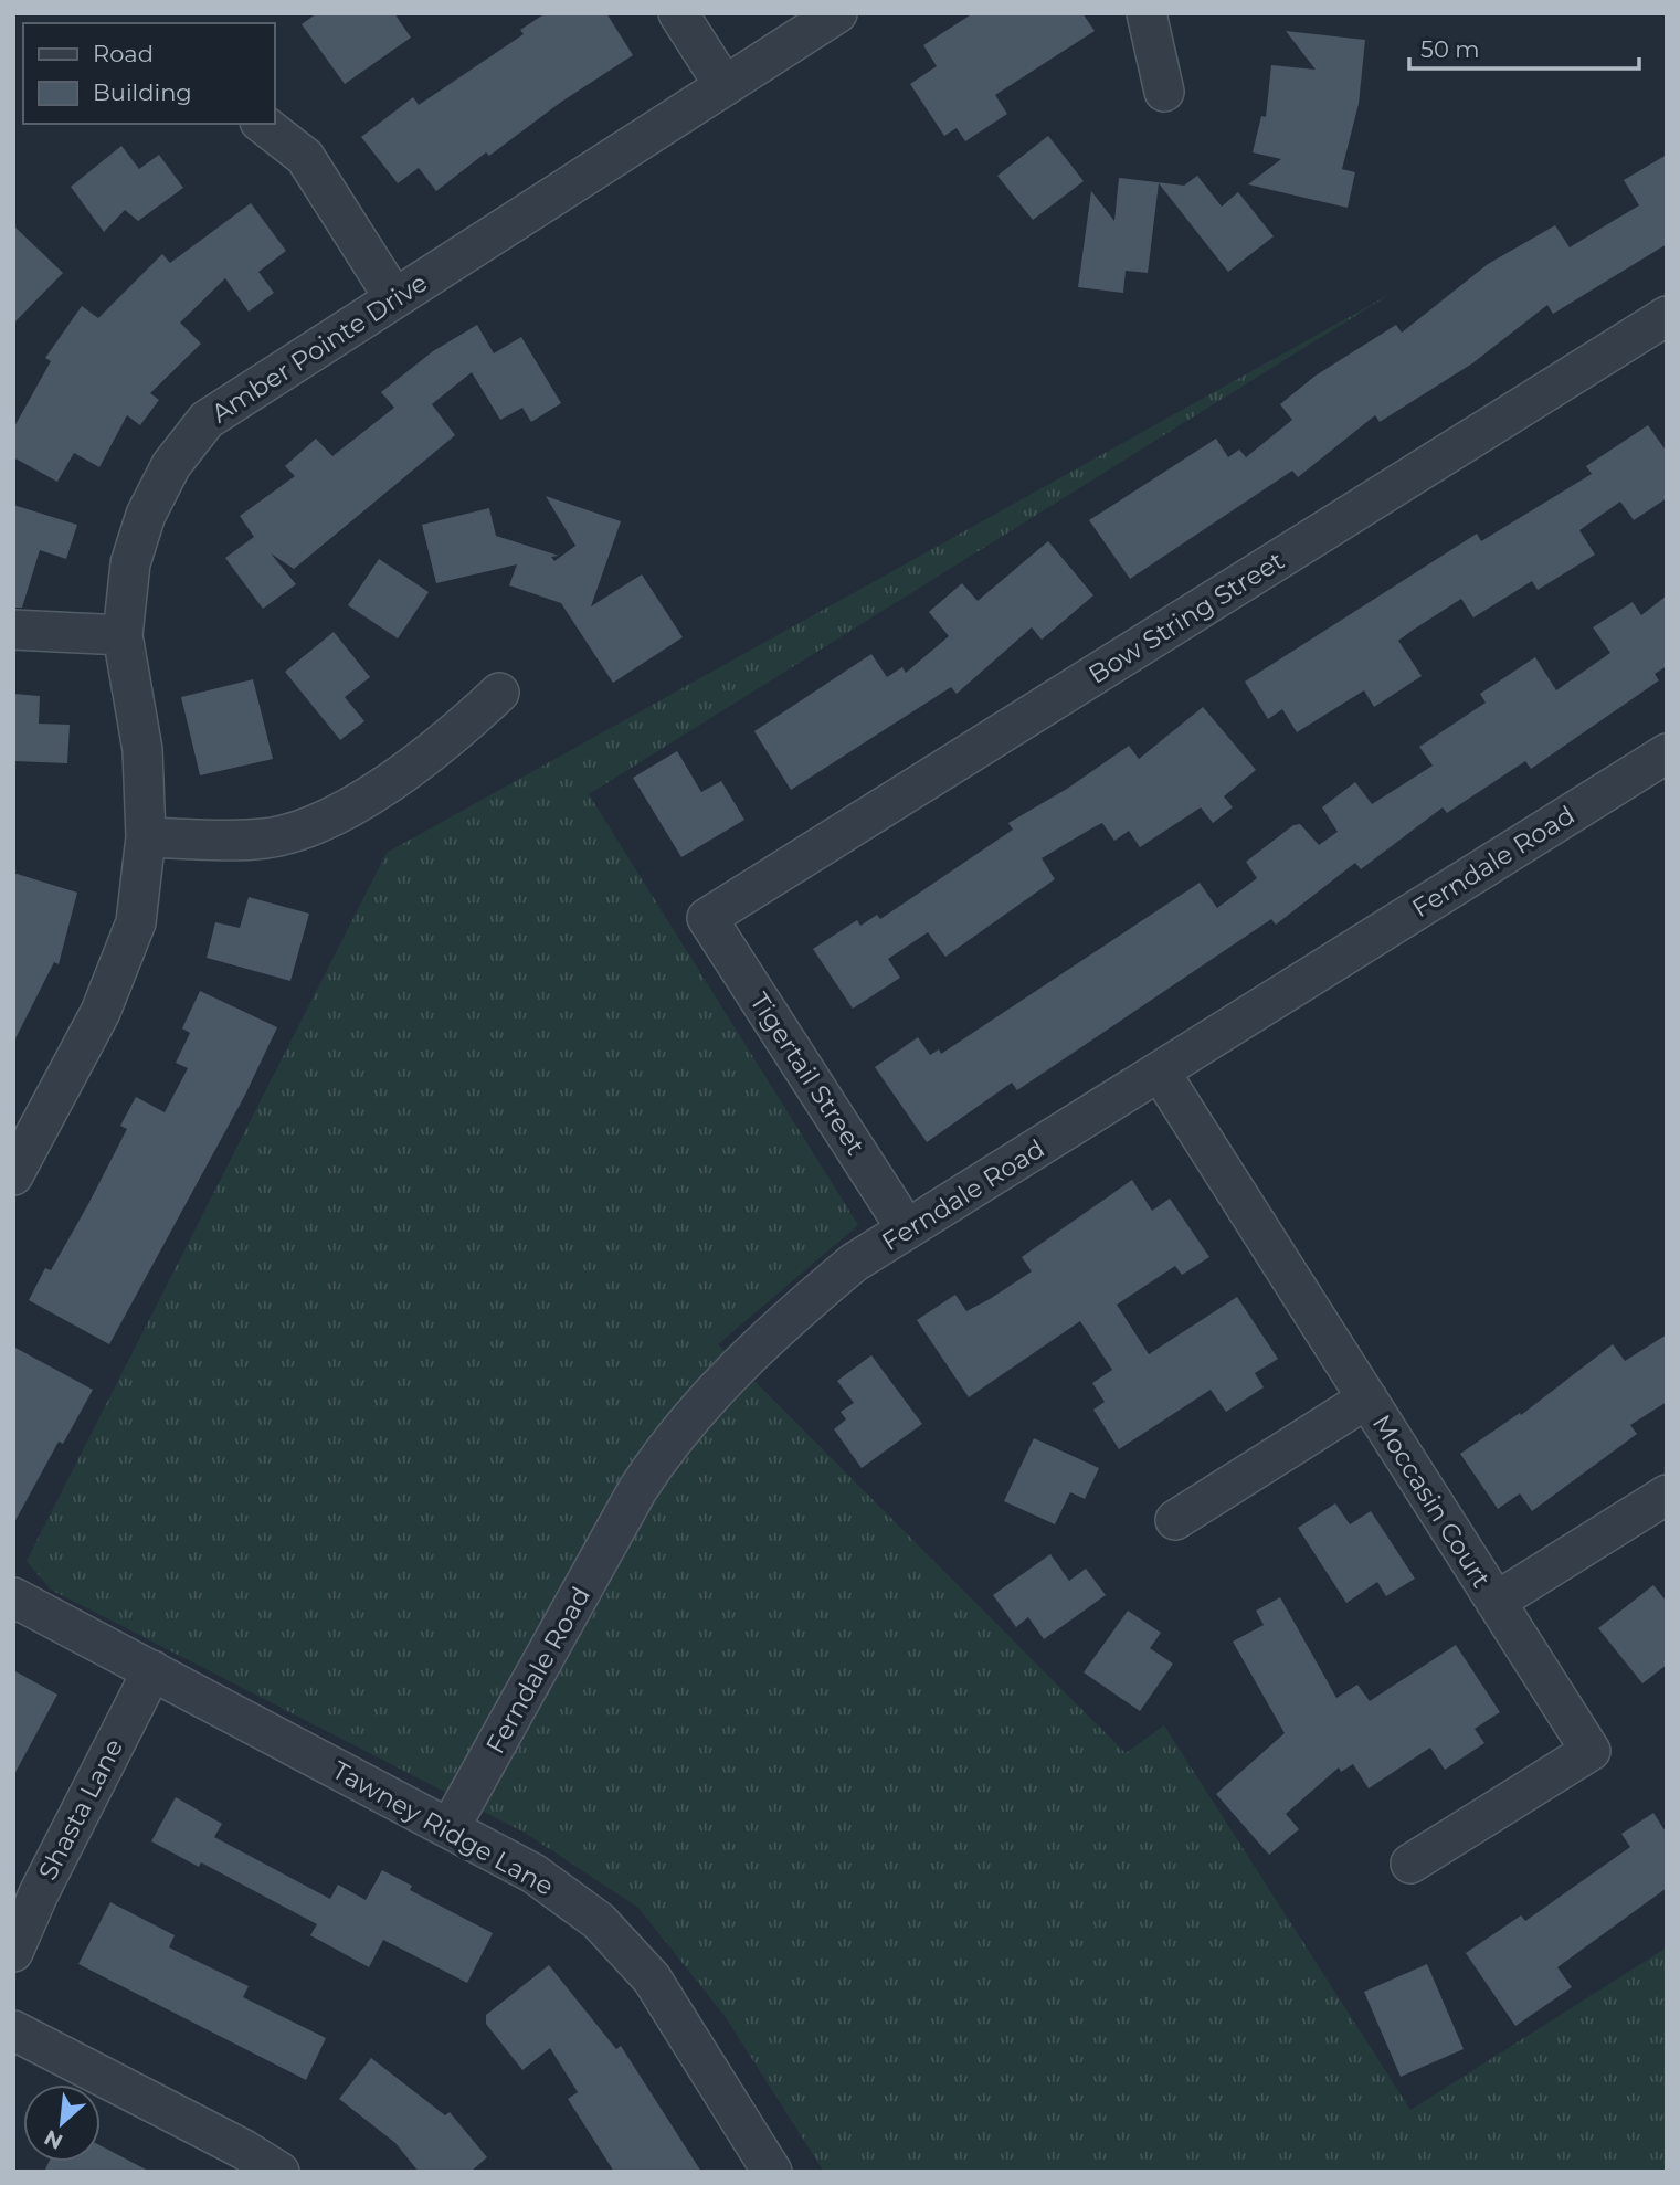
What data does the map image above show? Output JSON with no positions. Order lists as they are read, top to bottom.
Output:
{
  "streets": {
    "street": [
      "Amber Pointe Drive",
      "Bow String Street",
      "Ferndale Road",
      "Tigertail Street",
      "Moccasin Court",
      "Shasta Lane",
      "Tawney Ridge Lane"
    ]
  },
  "crossings": [
    ["Bow String Street", "Tigertail Street"],
    ["Ferndale Road", "Tigertail Street"],
    ["Ferndale Road", "Moccasin Court"],
    ["Ferndale Road", "Tawney Ridge Lane"],
    ["Shasta Lane", "Tawney Ridge Lane"]
  ],
  "legend": ["Road", "Building"],
  "scale_bar": "50 m",
  "north": "bottom left"
}
